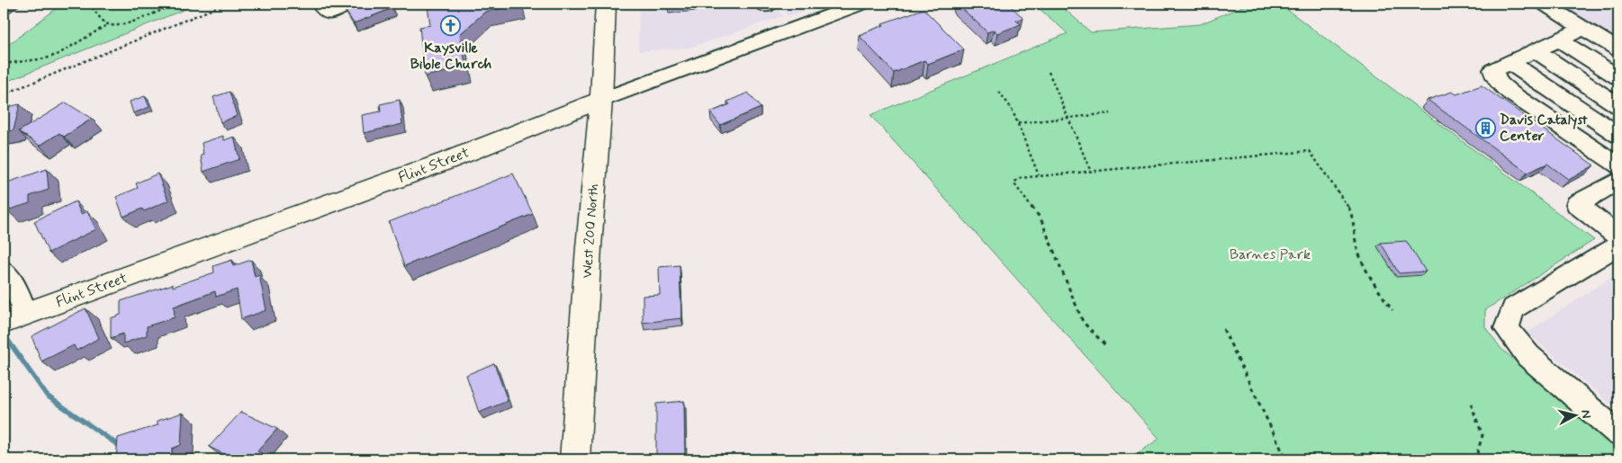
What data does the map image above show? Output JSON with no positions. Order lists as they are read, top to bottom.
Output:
{
  "streets": {
    "main road": ["Flint Street", "West 200 North"]
  },
  "crossings": [
    ["Flint Street", "West 200 North"]
  ],
  "parks": ["Barnes Park"],
  "places": {
    "church": ["Kaysville Bible Church"],
    "building": ["Davis Catalyst Center"]
  },
  "north": "right"
}
